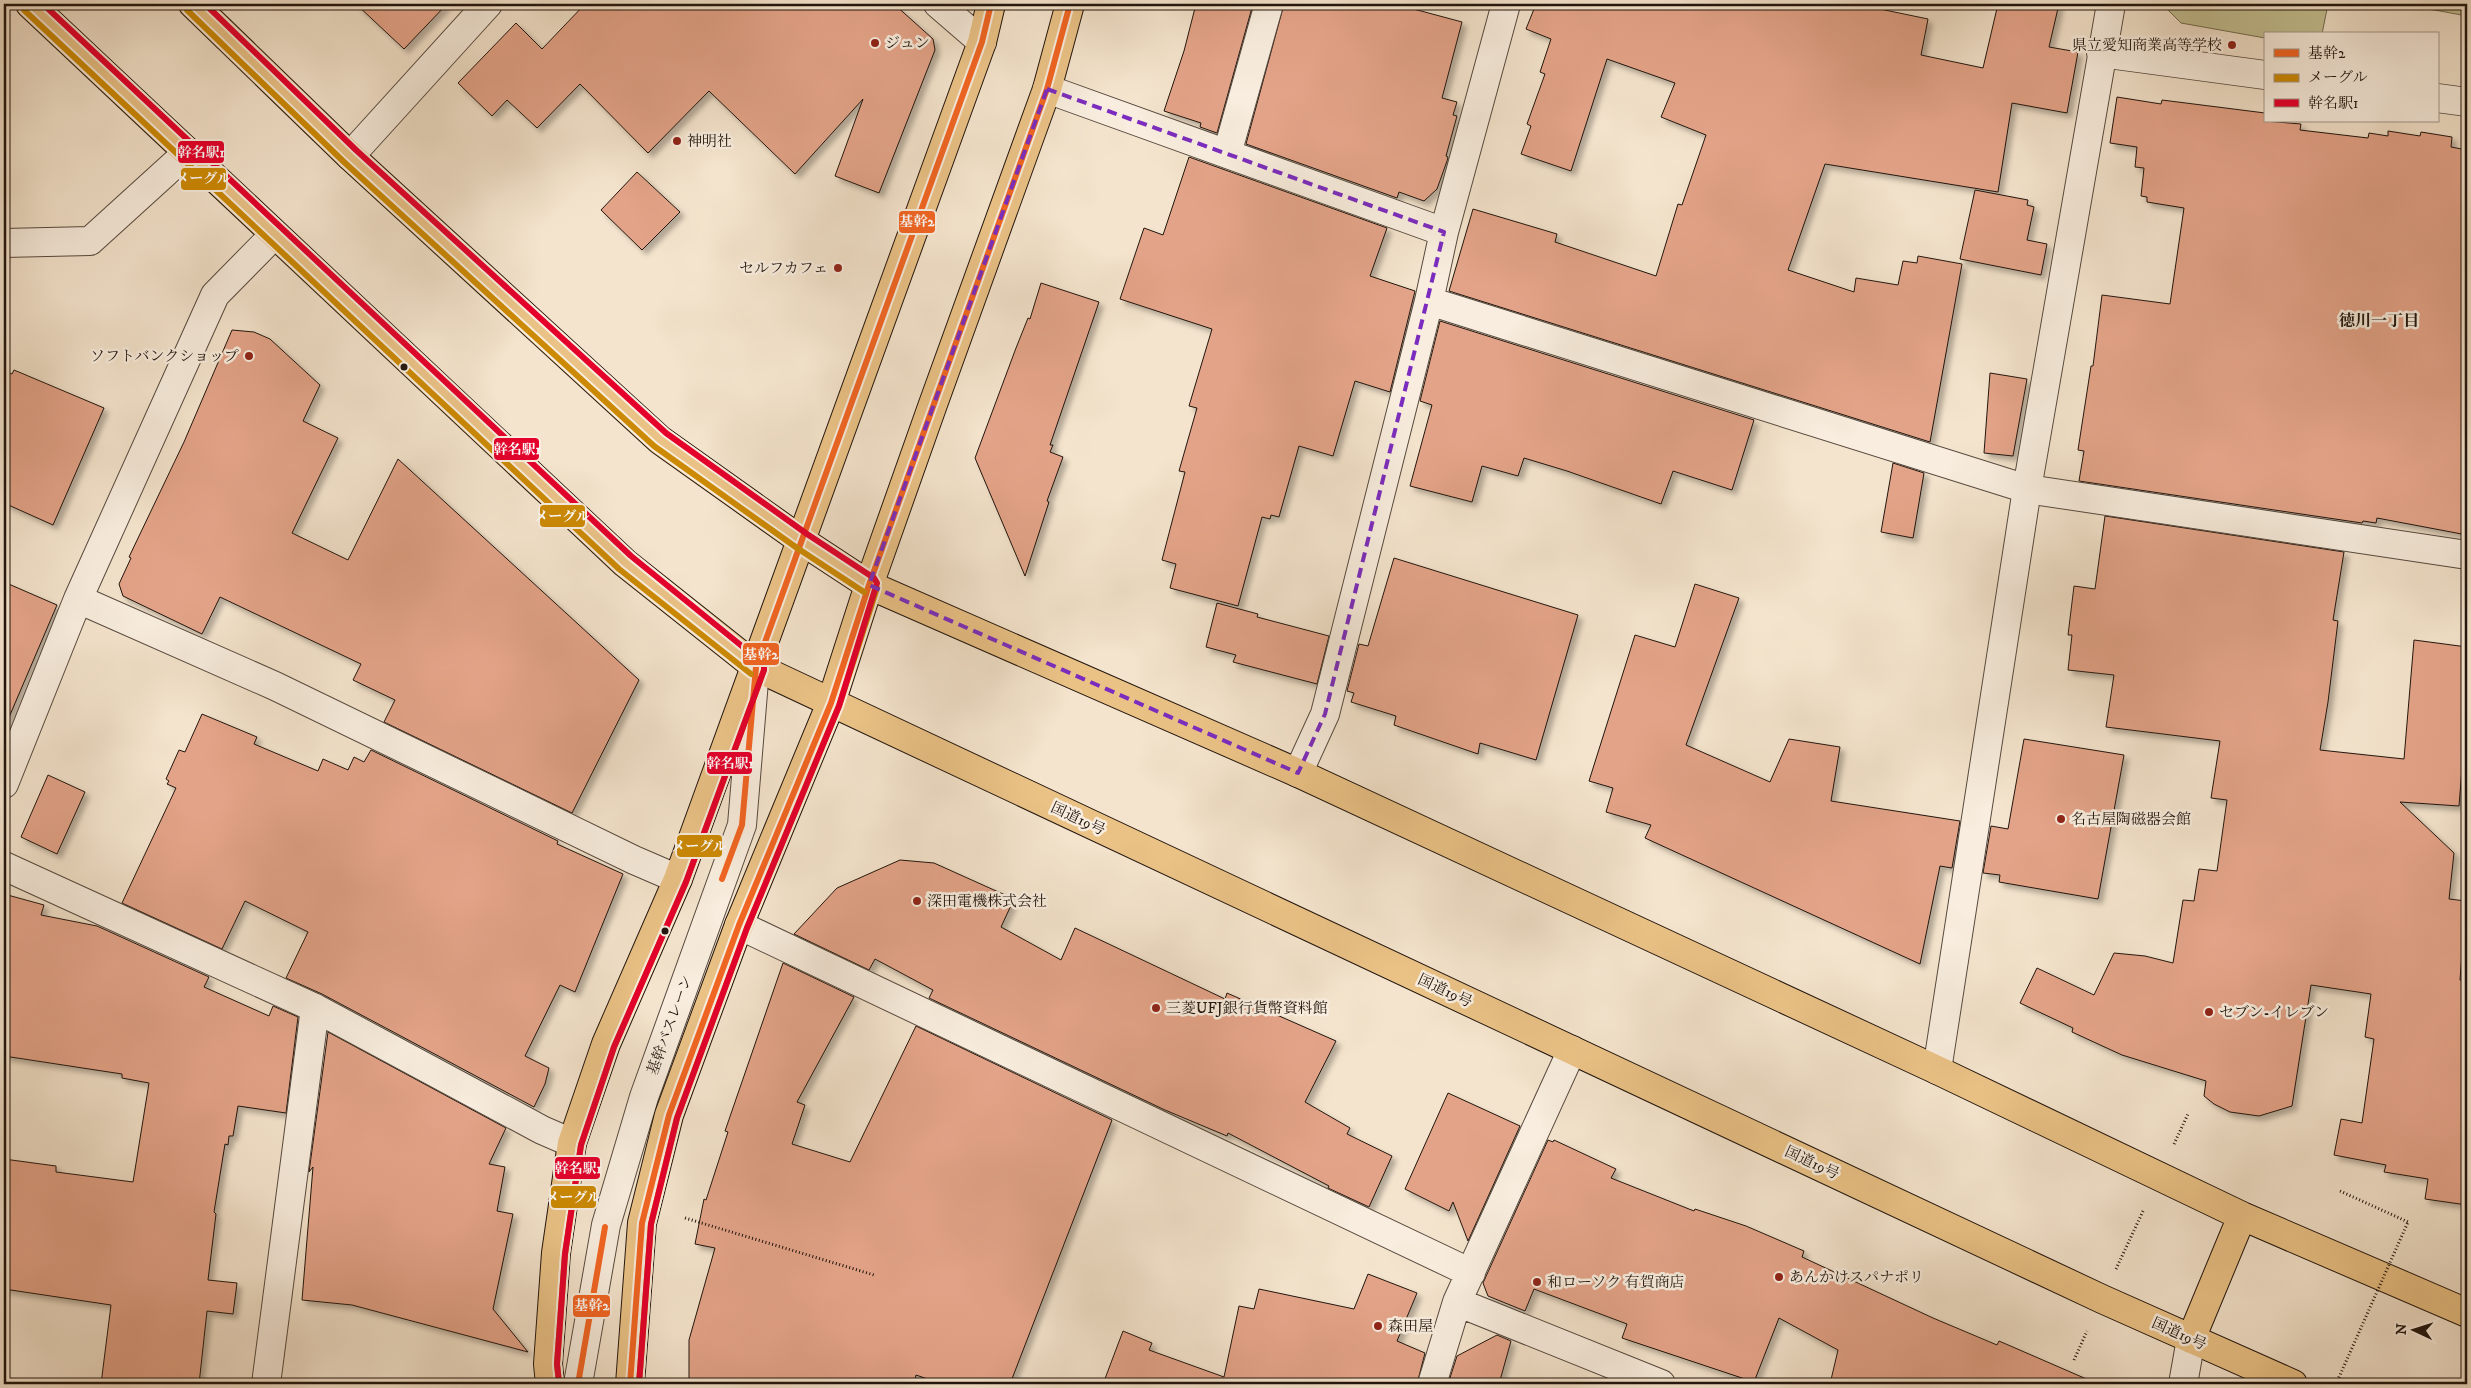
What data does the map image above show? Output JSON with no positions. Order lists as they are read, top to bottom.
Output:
{
  "streets": {
    "main road": ["国道19号"],
    "street": ["基幹バスレーン"]
  },
  "crossings": [
    ["国道19号", "基幹バスレーン"]
  ],
  "districts": ["徳川一丁目"],
  "places": [
    "ジュン",
    "県立愛知商業高等学校",
    "神明社",
    "セルフカフェ",
    "ソフトバンクショップ",
    "名古屋陶磁器会館",
    "深田電機株式会社",
    "三菱UFJ銀行貨幣資料館",
    "セブン-イレブン",
    "あんかけスパナポリ",
    "和ローソク 有賀商店",
    "森田屋"
  ],
  "lines": ["transit line 基幹2", "transit line 幹名駅1", "transit line メーグル"],
  "legend": ["基幹2", "メーグル", "幹名駅1"],
  "north": "left"
}
